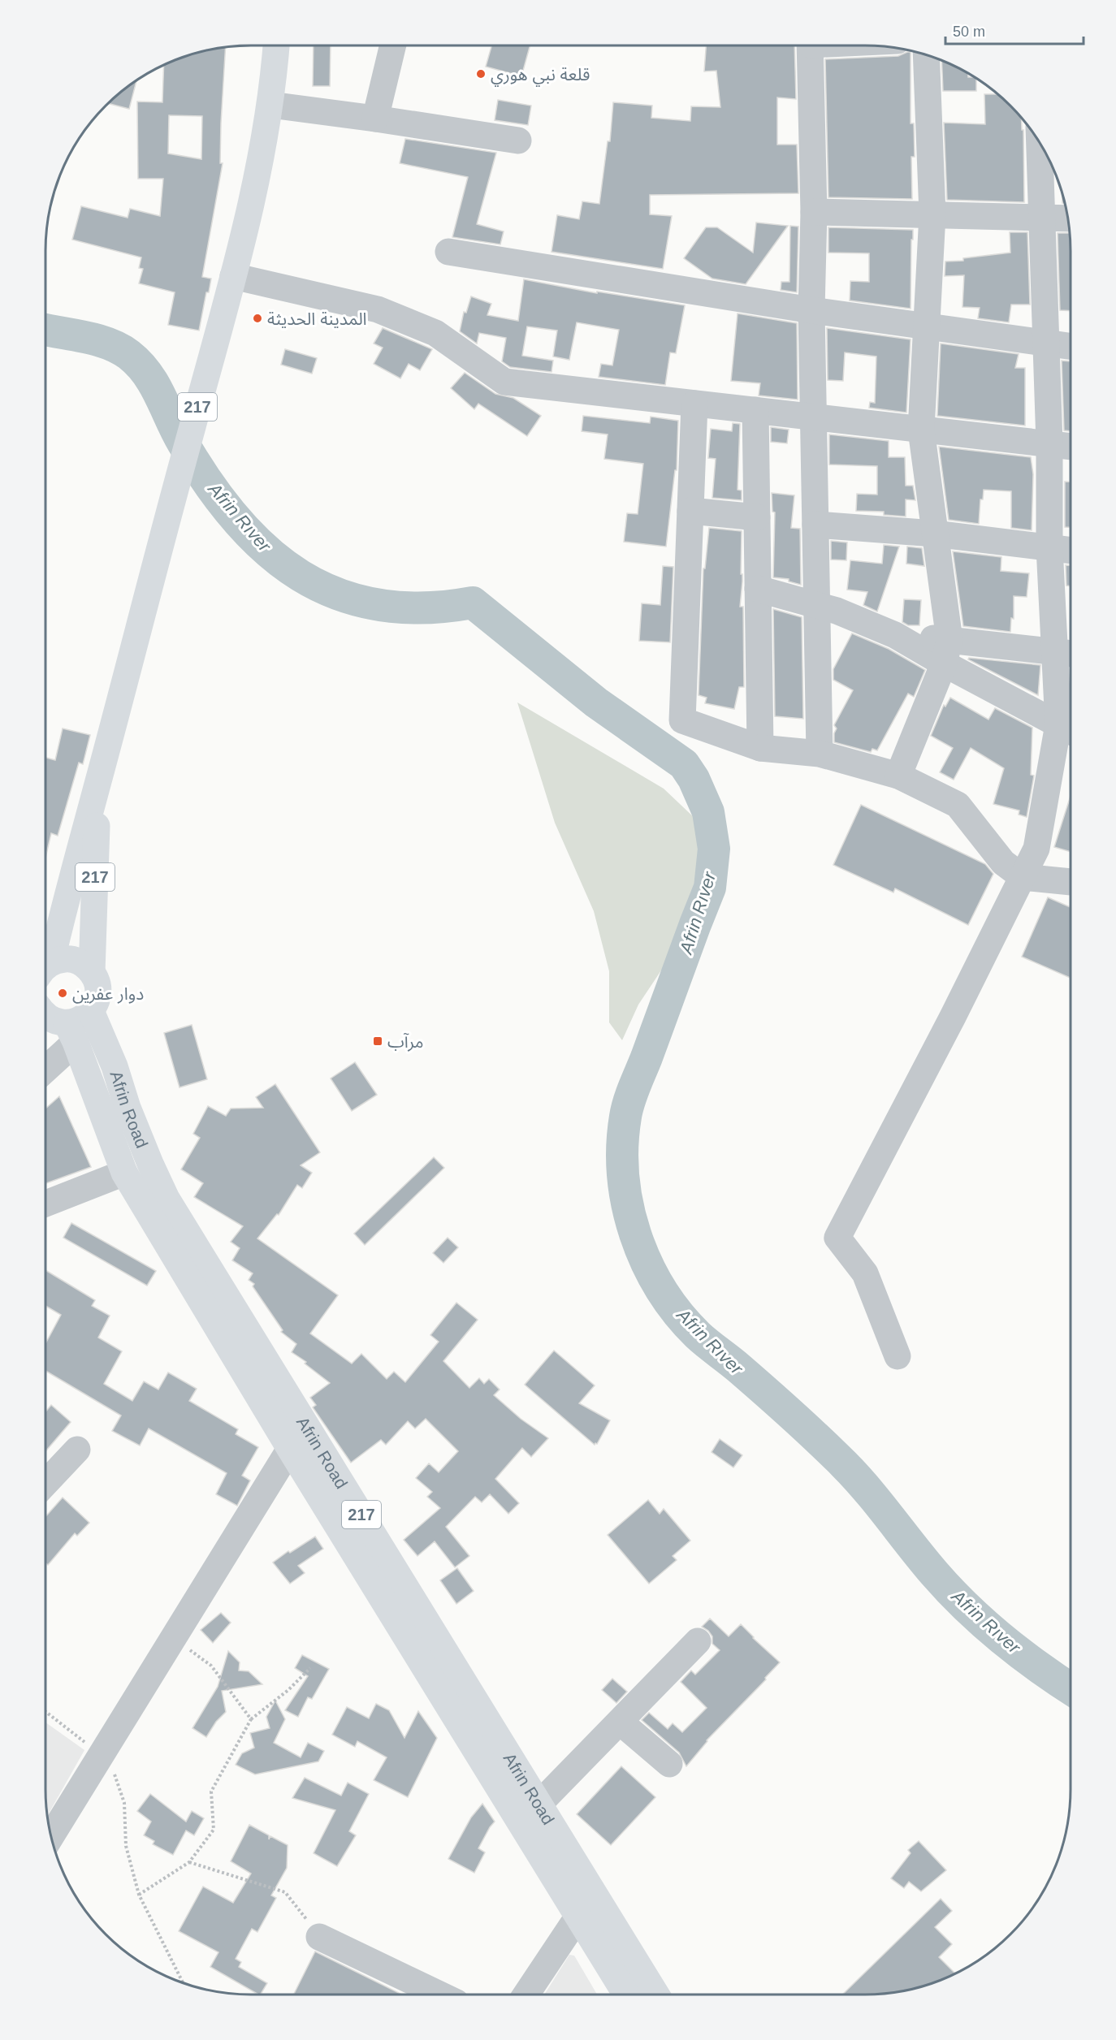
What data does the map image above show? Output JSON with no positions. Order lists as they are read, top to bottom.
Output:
{
  "streets": {
    "main road": ["217", "Afrin Road"]
  },
  "crossings": [
    ["217", "Afrin Road"]
  ],
  "water": ["Afrin Rıver"],
  "places": {
    "other": ["قلعة نبي هوري", "المدينة الحديثة", "دوار عفرين"],
    "transit": ["مرآب"]
  },
  "scale_bar": "50 m"
}
